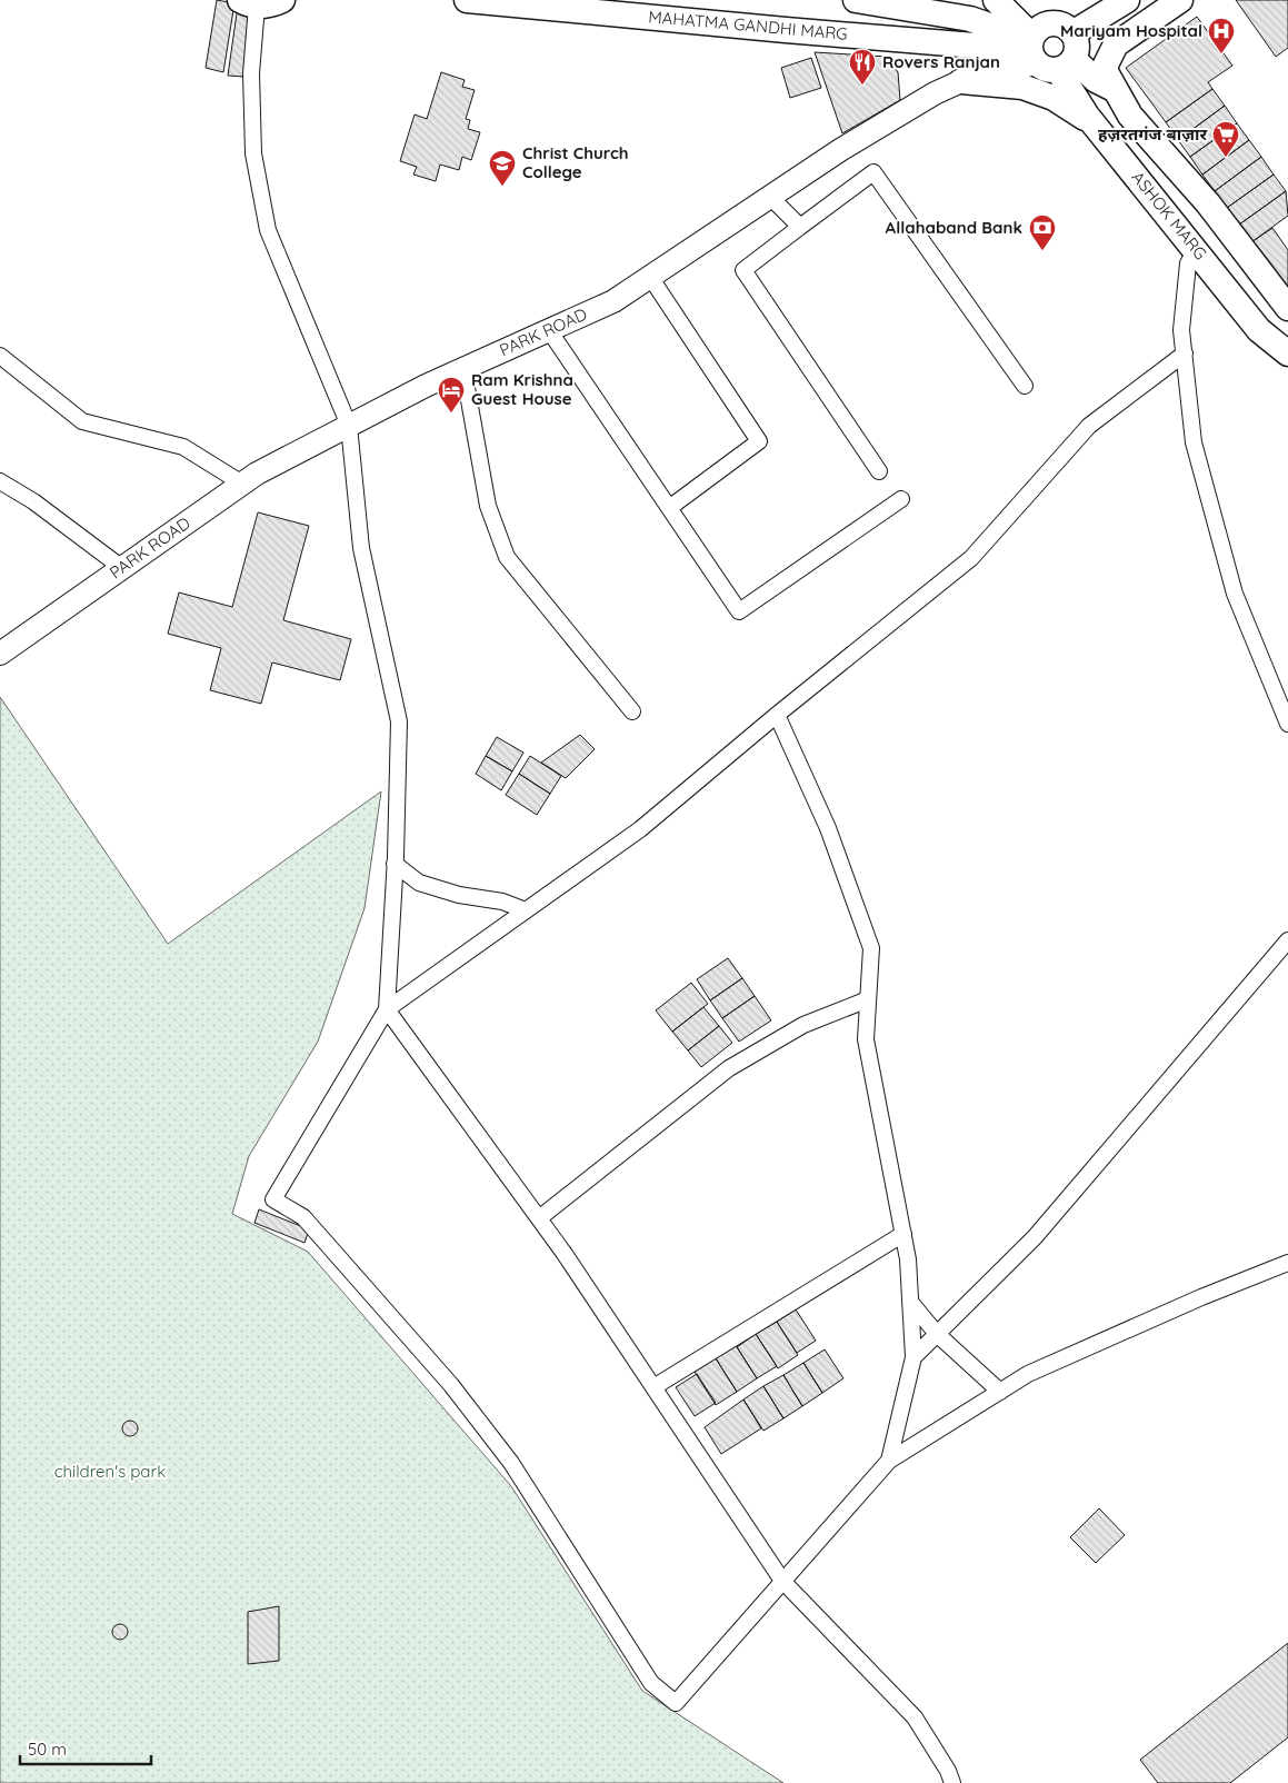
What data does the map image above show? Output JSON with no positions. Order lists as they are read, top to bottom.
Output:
{
  "streets": {
    "main road": ["MAHATMA GANDHI MARG", "ASHOK MARG"],
    "street": ["PARK ROAD"]
  },
  "crossings": [
    ["MAHATMA GANDHI MARG", "ASHOK MARG"],
    ["MAHATMA GANDHI MARG", "PARK ROAD"],
    ["ASHOK MARG", "PARK ROAD"]
  ],
  "parks": ["children's park"],
  "places": {
    "hospital": ["Mariyam Hospital"],
    "restaurant": ["Rovers Ranjan"],
    "supermarket": ["हज़रतगंज बाज़ार"],
    "school or university": ["Christ Church College"],
    "bank": ["Allahaband Bank"],
    "hotel": ["Ram Krishna Guest House"]
  },
  "scale_bar": "50 m"
}
